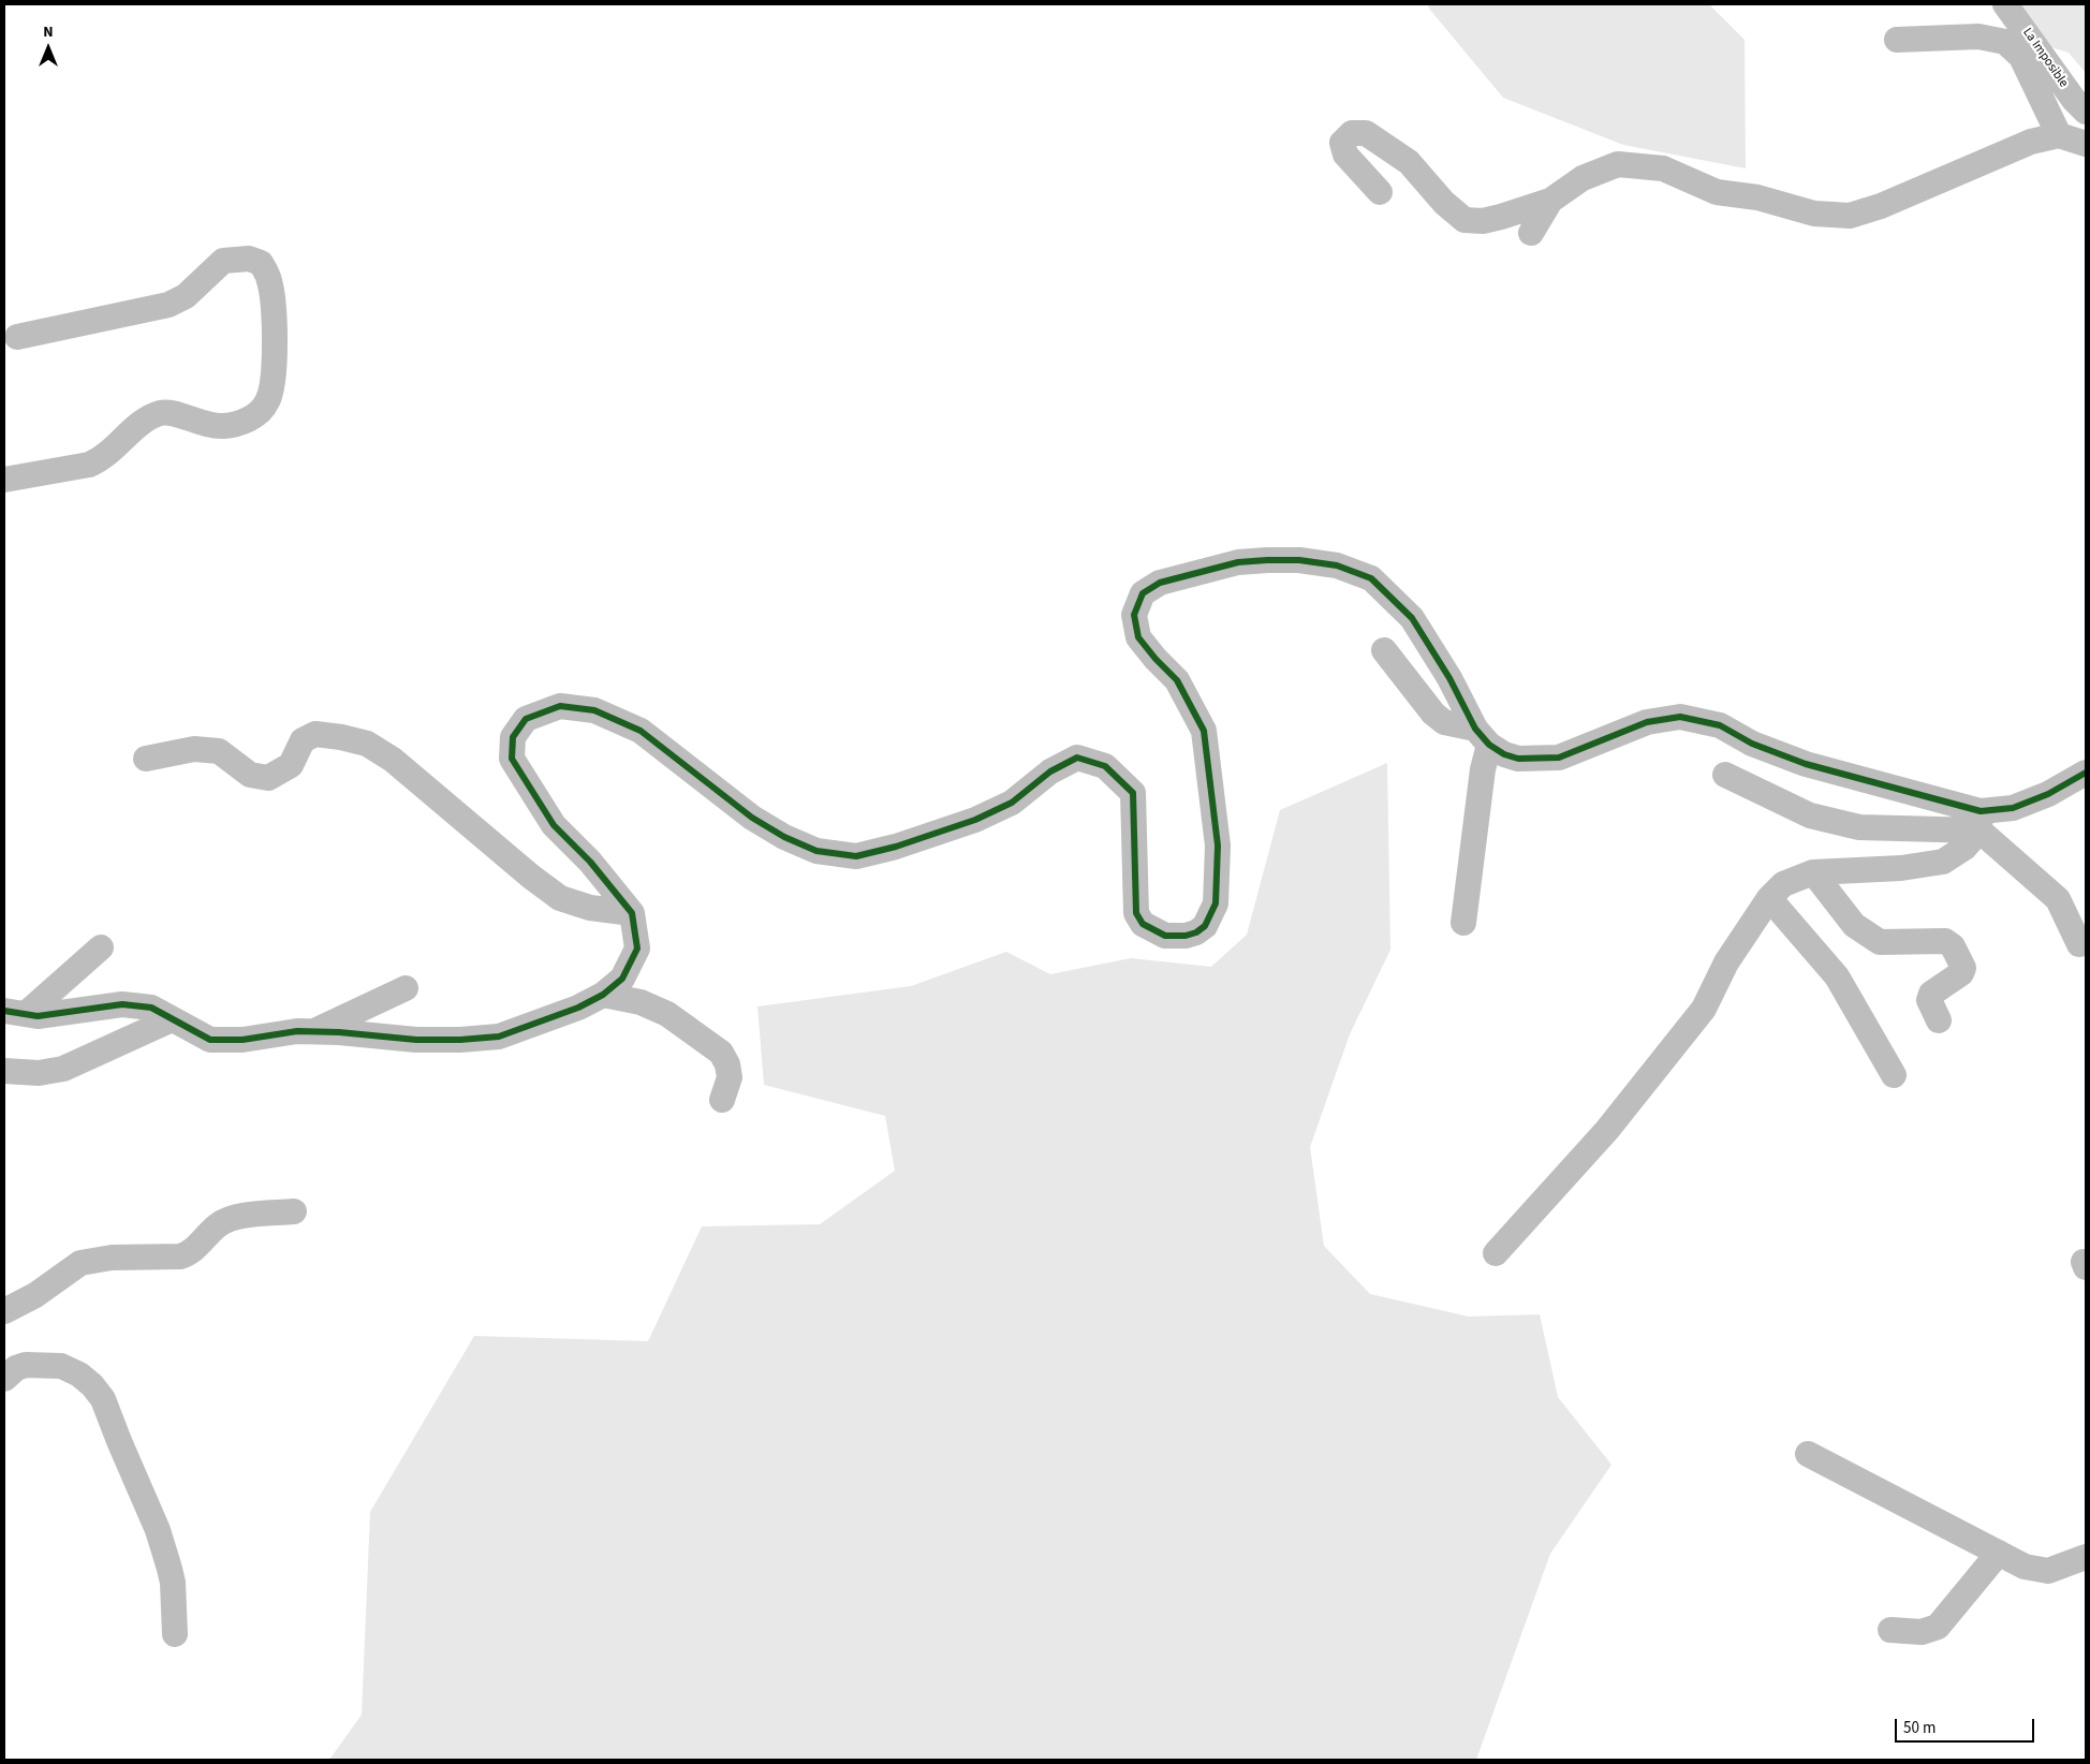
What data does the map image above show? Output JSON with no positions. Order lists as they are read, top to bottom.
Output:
{
  "streets": {
    "street": ["La Imposible"]
  },
  "scale_bar": "50 m",
  "north": "top"
}
